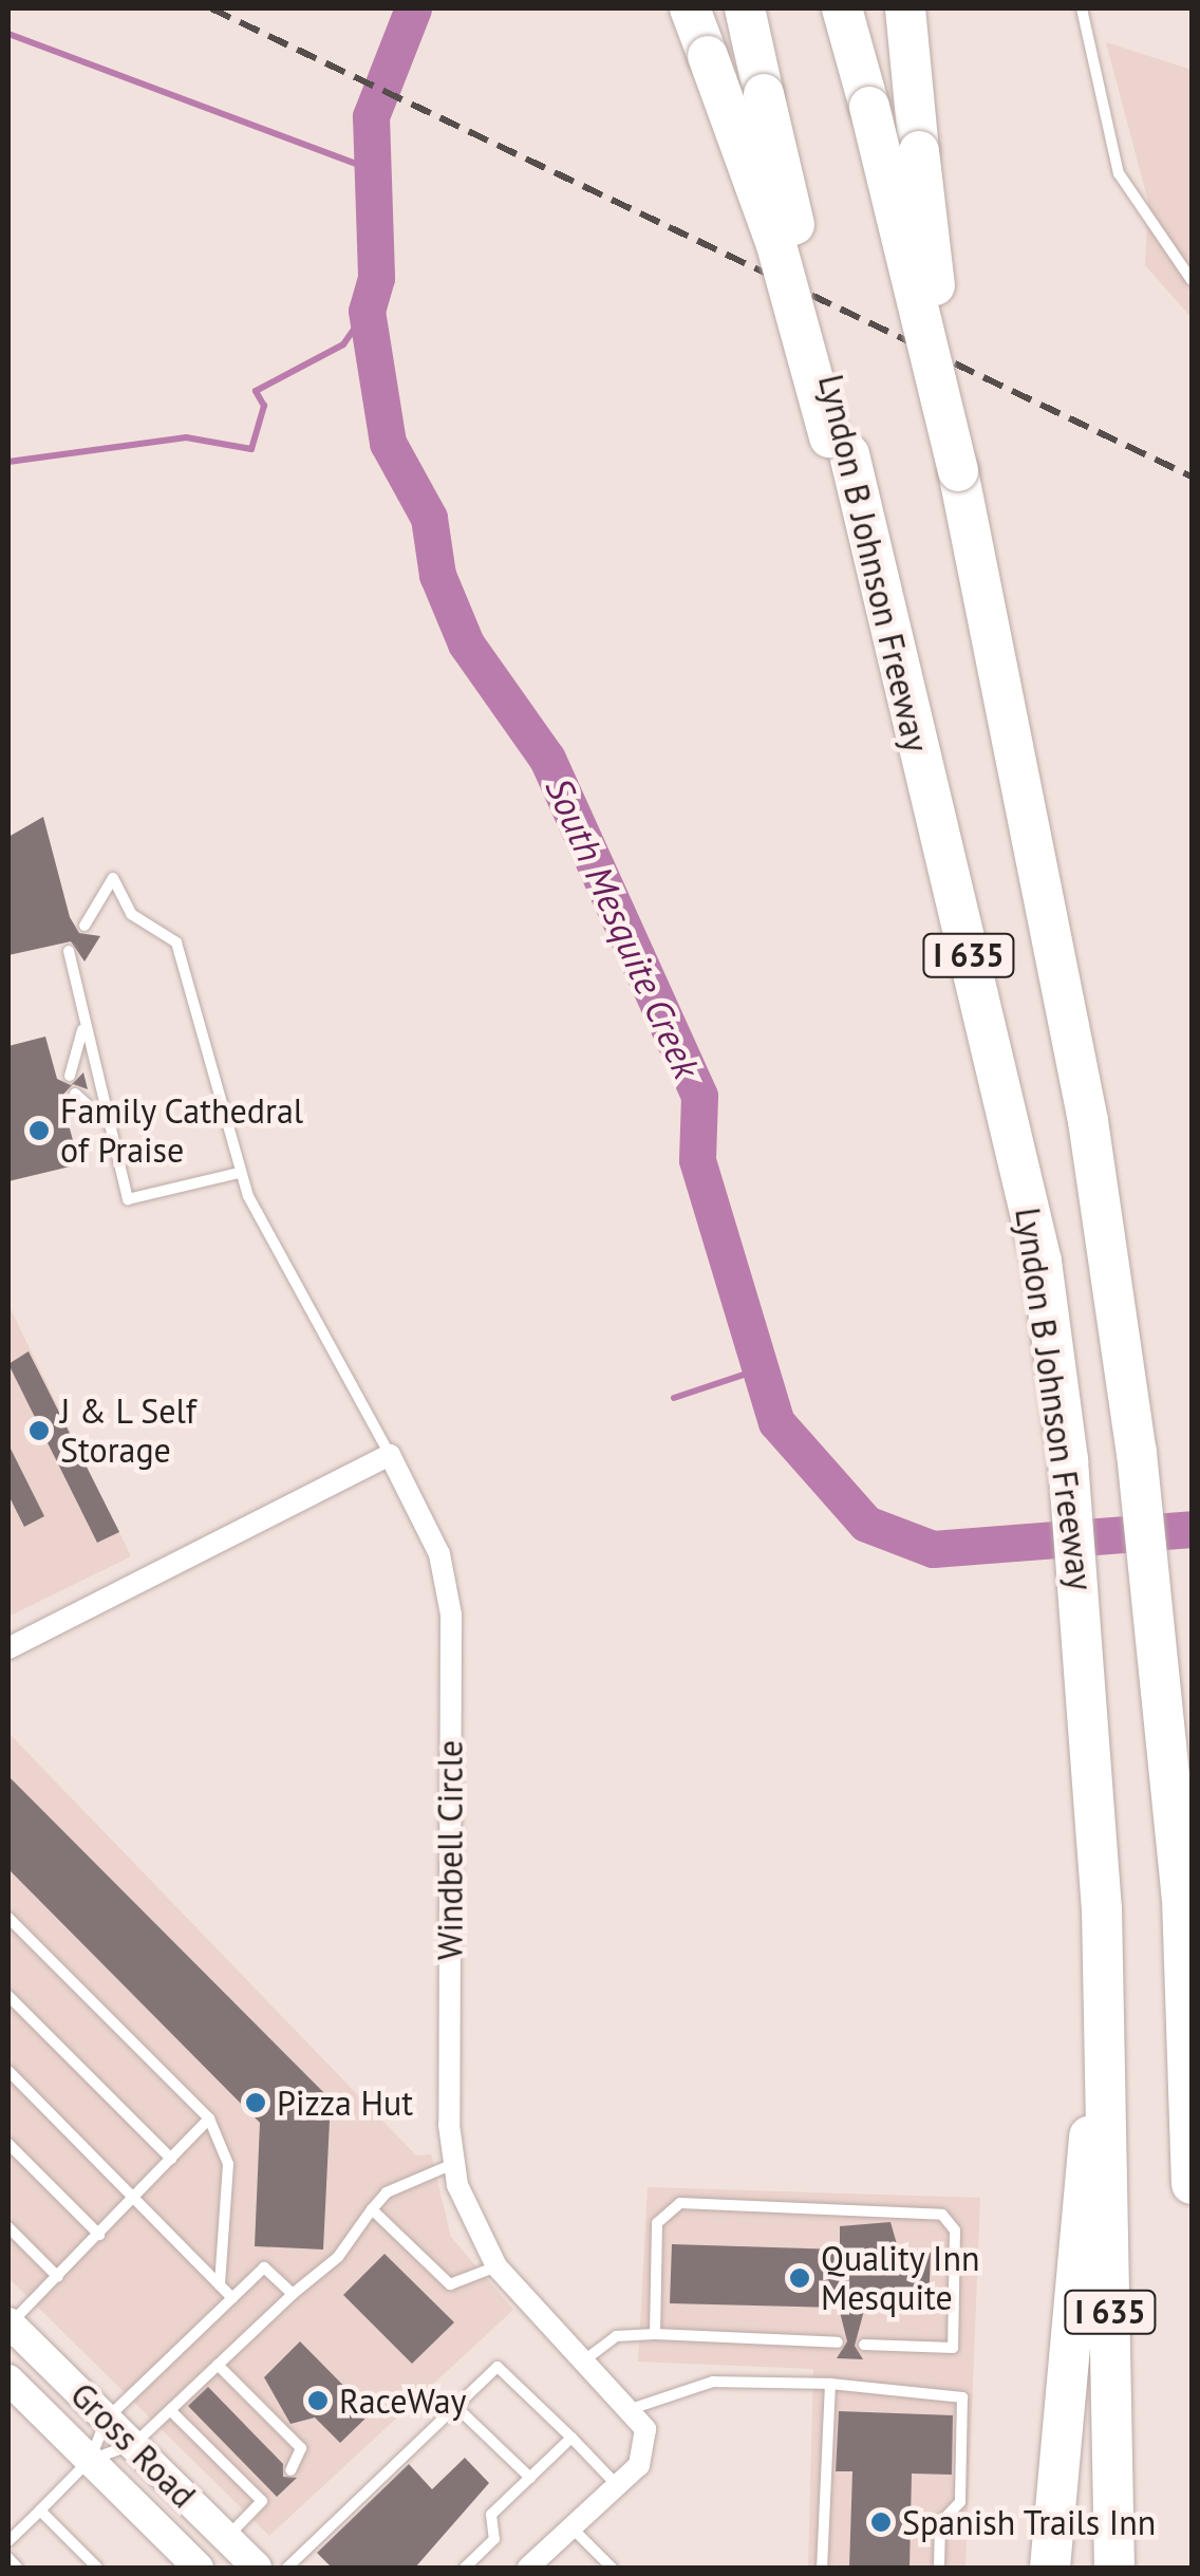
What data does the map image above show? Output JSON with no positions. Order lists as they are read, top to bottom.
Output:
{
  "streets": {
    "highway": ["Lyndon B Johnson Freeway", "I 635"],
    "main road": ["Gross Road"],
    "street": ["Windbell Circle"]
  },
  "water": ["South Mesquite Creek"],
  "places": [
    "Family Cathedral of Praise",
    "J & L Self Storage",
    "Pizza Hut",
    "Quality Inn Mesquite",
    "RaceWay",
    "Spanish Trails Inn"
  ]
}
